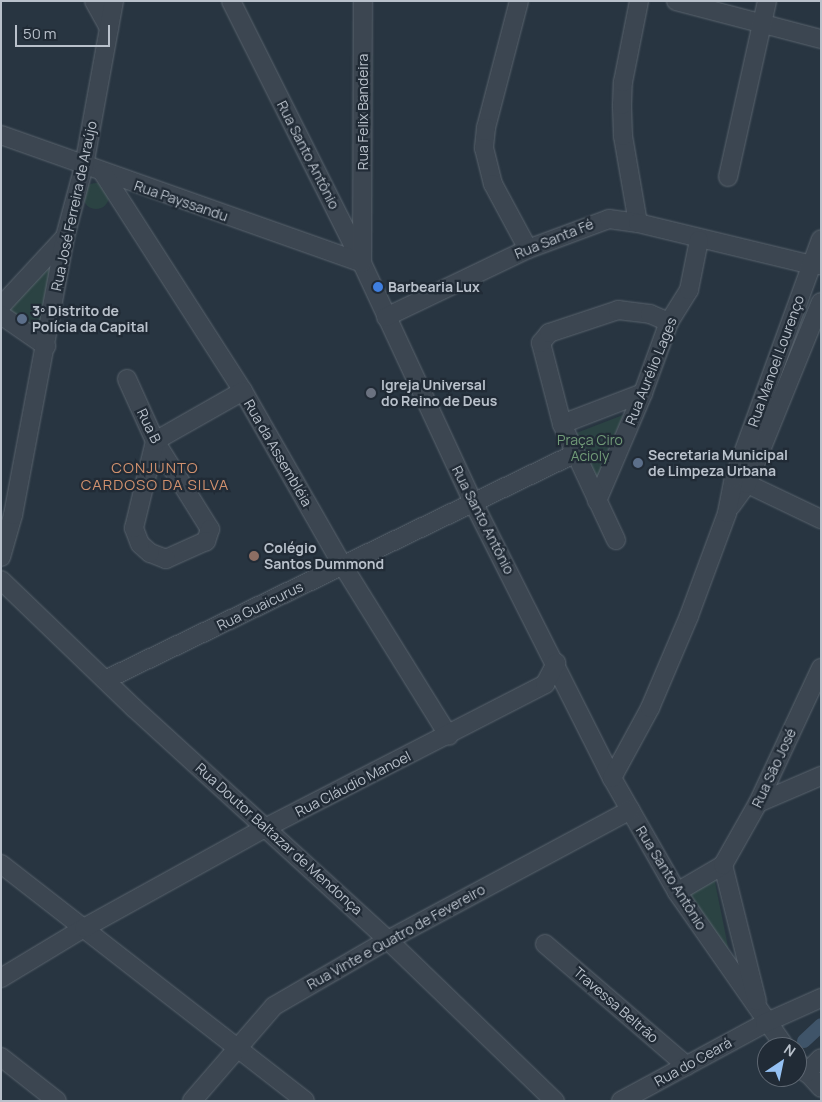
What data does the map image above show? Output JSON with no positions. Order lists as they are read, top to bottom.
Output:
{
  "streets": {
    "street": [
      "Rua Felix Bandeira",
      "Rua Santo Antônio",
      "Rua Payssandu",
      "Rua José Ferreira de Araújo",
      "Rua Santa Fé",
      "Rua Manoel Lourenço",
      "Rua Aurélio Lages",
      "Rua B",
      "Rua da Assembléia",
      "Rua Guaicurus",
      "Rua São José",
      "Rua Cláudio Manoel",
      "Rua Doutor Baltazar de Mendonça",
      "Rua Vinte e Quatro de Fevereiro",
      "Travessa Beltrão",
      "Rua do Ceará"
    ]
  },
  "crossings": [
    ["Rua Felix Bandeira", "Rua Santo Antônio"],
    ["Rua Felix Bandeira", "Rua Payssandu"],
    ["Rua Santo Antônio", "Rua Payssandu"],
    ["Rua Santo Antônio", "Rua Santa Fé"],
    ["Rua Santo Antônio", "Rua Manoel Lourenço"],
    ["Rua Santo Antônio", "Rua Guaicurus"],
    ["Rua Santo Antônio", "Rua Vinte e Quatro de Fevereiro"],
    ["Rua Santo Antônio", "Rua do Ceará"],
    ["Rua Payssandu", "Rua José Ferreira de Araújo"],
    ["Rua Payssandu", "Rua da Assembléia"],
    ["Rua Santa Fé", "Rua Manoel Lourenço"],
    ["Rua Santa Fé", "Rua Aurélio Lages"],
    ["Rua da Assembléia", "Rua Guaicurus"],
    ["Rua da Assembléia", "Rua Cláudio Manoel"],
    ["Rua Guaicurus", "Rua Doutor Baltazar de Mendonça"],
    ["Rua Cláudio Manoel", "Rua Doutor Baltazar de Mendonça"],
    ["Rua Doutor Baltazar de Mendonça", "Rua Vinte e Quatro de Fevereiro"],
    ["Travessa Beltrão", "Rua do Ceará"]
  ],
  "districts": ["CONJUNTO CARDOSO DA SILVA"],
  "parks": ["Praça Ciro Acioly"],
  "places": [
    "Barbearia Lux",
    "3º Distrito de Polícia da Capital",
    "Igreja Universal do Reino de Deus",
    "Secretaria Municipal de Limpeza Urbana",
    "Colégio Santos Dummond"
  ],
  "scale_bar": "50 m",
  "north": "top right"
}
